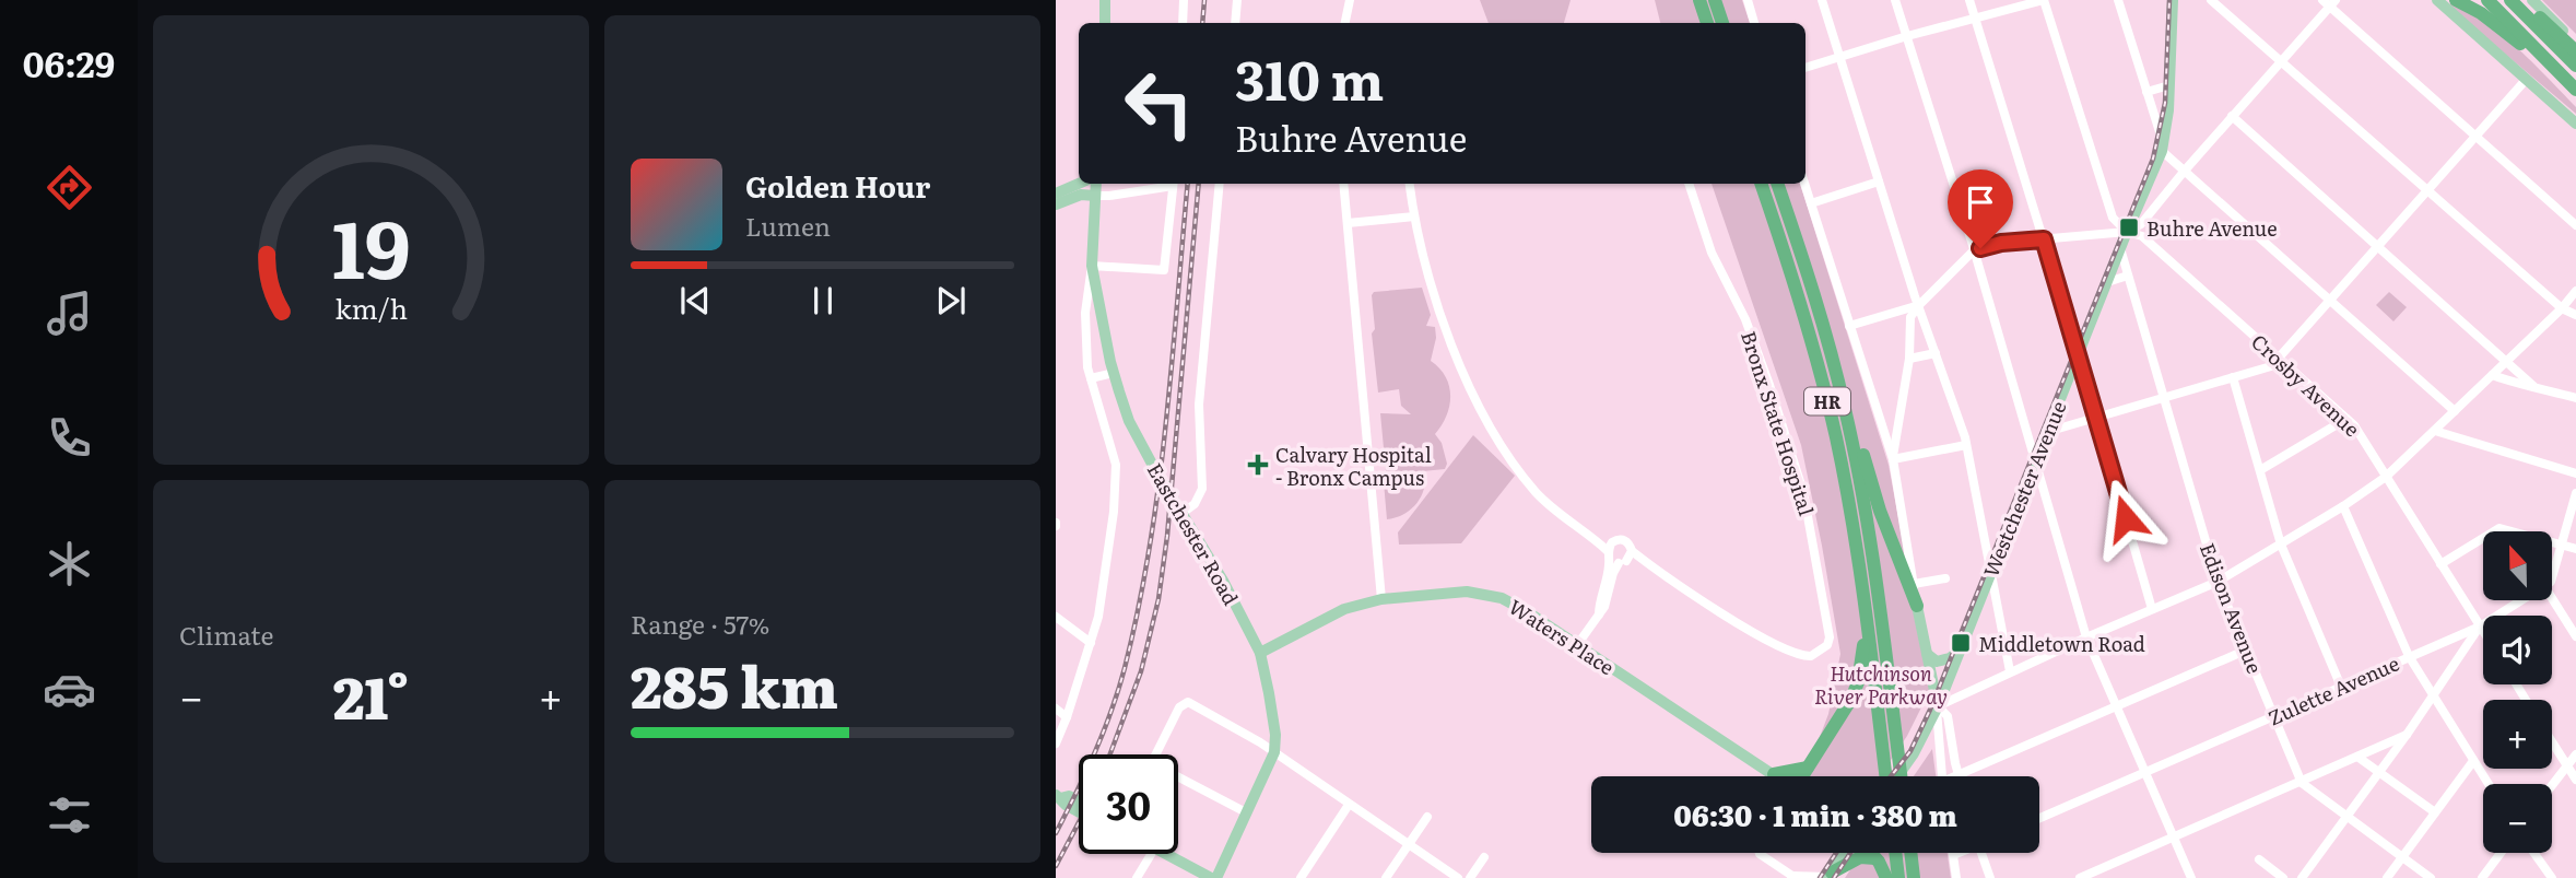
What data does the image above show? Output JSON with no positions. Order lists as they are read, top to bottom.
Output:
{
  "streets": {
    "highway": ["HR"],
    "main road": ["Westchester Avenue", "Eastchester Road", "Waters Place"],
    "street": [
      "Crosby Avenue",
      "Bronx State Hospital",
      "Edison Avenue",
      "Zulette Avenue"
    ]
  },
  "crossings": [
    ["Crosby Avenue", "Westchester Avenue"],
    ["Crosby Avenue", "Zulette Avenue"],
    ["Westchester Avenue", "Edison Avenue"],
    ["Eastchester Road", "Waters Place"],
    ["Edison Avenue", "Zulette Avenue"]
  ],
  "parks": ["Hutchinson River Parkway"],
  "places": {
    "transit": ["Buhre Avenue", "Middletown Road"],
    "health": ["Calvary Hospital - Bronx Campus"]
  },
  "north": "top",
  "page": {
    "tabs": "06:29",
    "turn": ["310 m", "Buhre Avenue"],
    "song": ["Golden Hour", "Lumen"],
    "tile": [
      "Climate",
      ["Range · 57%", "285 km"]
    ],
    "map_buttons": ["+", "−"],
    "heat": ["−", "21°", "+"],
    "limit": "30",
    "trip": "06:30 · 1 min · 380 m",
    "gauge": ["19", "km/h"]
  }
}
